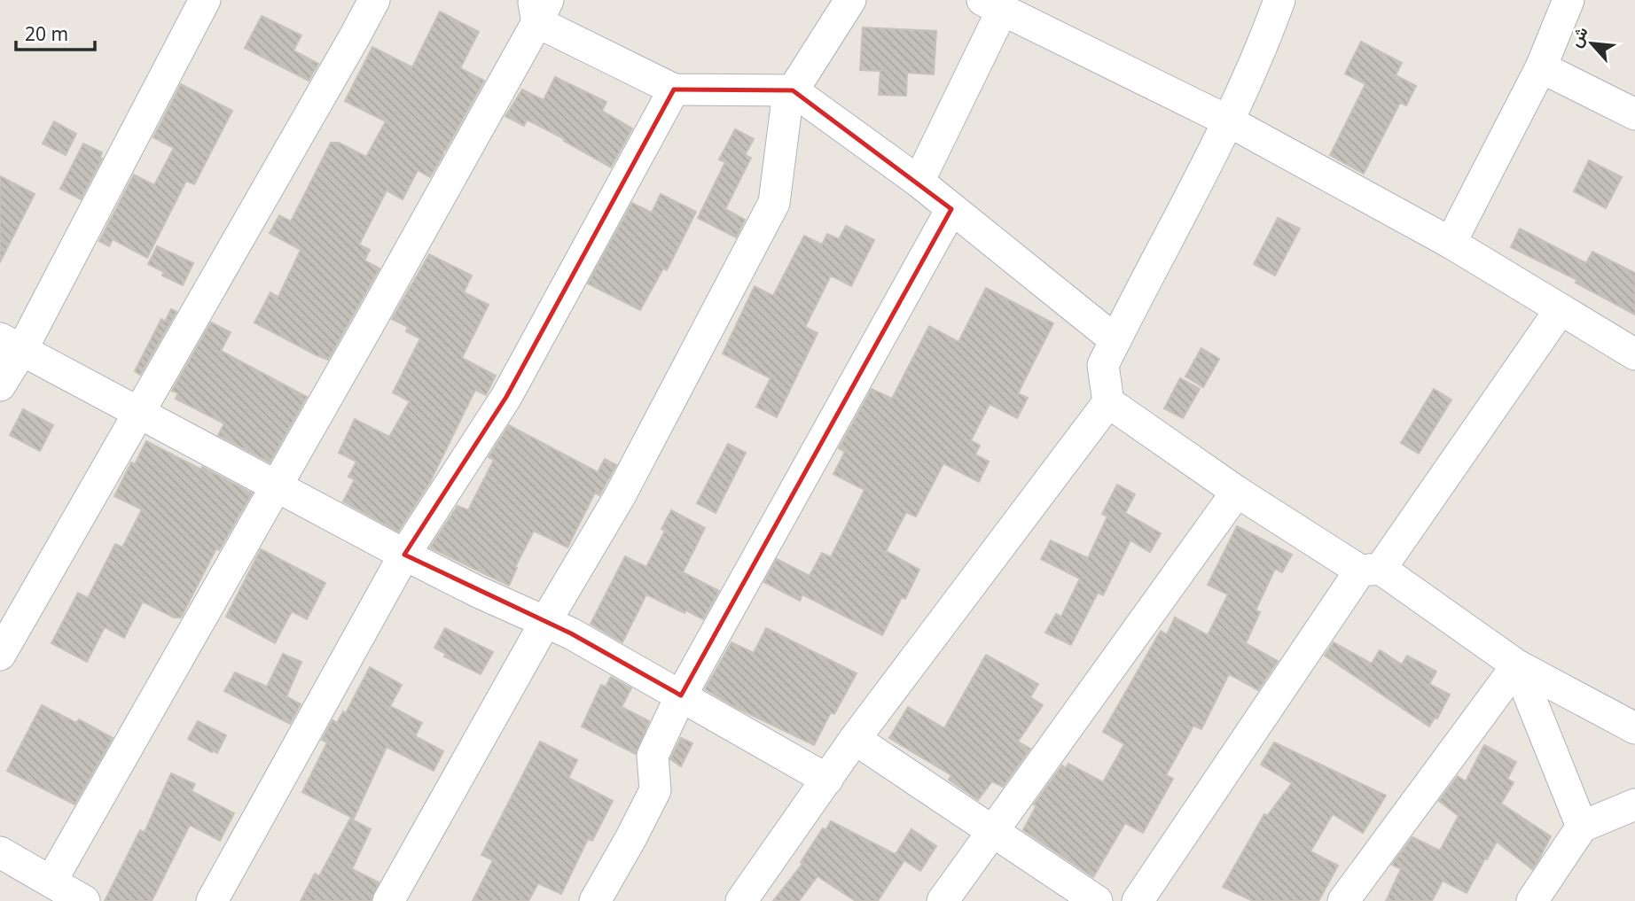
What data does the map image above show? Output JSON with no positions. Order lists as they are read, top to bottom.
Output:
{
  "scale_bar": "20 m",
  "north": "top left"
}
